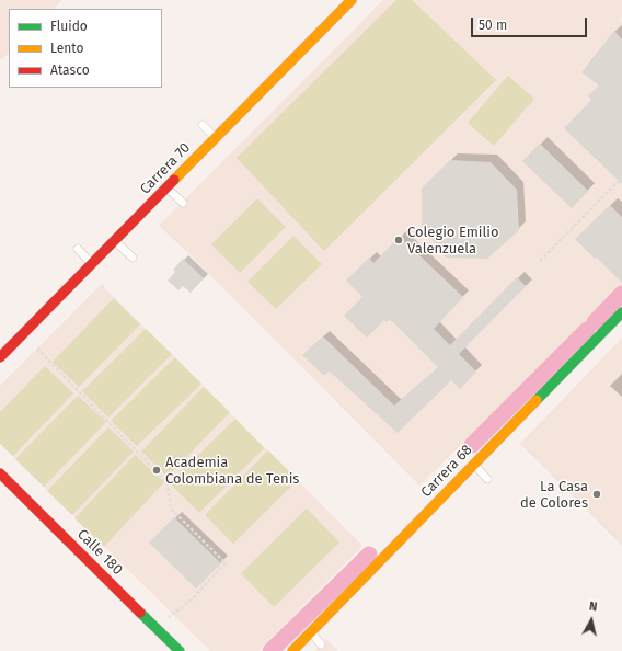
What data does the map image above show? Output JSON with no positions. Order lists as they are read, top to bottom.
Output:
{
  "streets": {
    "street": ["Carrera 70", "Carrera 68", "Calle 180"]
  },
  "places": ["Colegio Emilio Valenzuela", "Academia Colombiana de Tenis", "La Casa de Colores"],
  "legend": ["Fluido", "Lento", "Atasco"],
  "scale_bar": "50 m",
  "north": "top"
}
